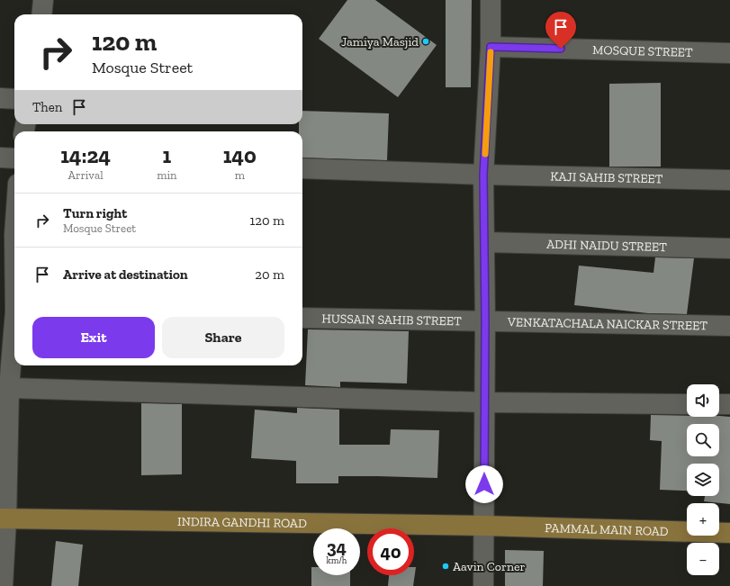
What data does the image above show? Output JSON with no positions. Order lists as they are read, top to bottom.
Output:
{
  "streets": {
    "main road": ["INDIRA GANDHI ROAD", "PAMMAL MAIN ROAD"],
    "street": [
      "MOSQUE STREET",
      "KAJI SAHIB STREET",
      "ADHI NAIDU STREET",
      "HUSSAIN SAHIB STREET",
      "VENKATACHALA NAICKAR STREET"
    ]
  },
  "crossings": [
    ["HUSSAIN SAHIB STREET", "VENKATACHALA NAICKAR STREET"],
    ["INDIRA GANDHI ROAD", "PAMMAL MAIN ROAD"]
  ],
  "places": ["Jamiya Masjid", "Aavin Corner"],
  "page": {
    "turn": ["120 m", "Mosque Street"],
    "then": "Then",
    "eta": [
      "14:24",
      "Arrival",
      "1",
      "min",
      "140",
      "m"
    ],
    "list": [
      {
        "name": "Turn right",
        "note": "Mosque Street",
        "value": "120 m"
      },
      {
        "name": "Arrive at destination",
        "value": "20 m"
      }
    ],
    "buttons": ["Exit", "Share"],
    "map_buttons": ["+", "−"],
    "speed": "34 km/h",
    "limit": "40"
  }
}
